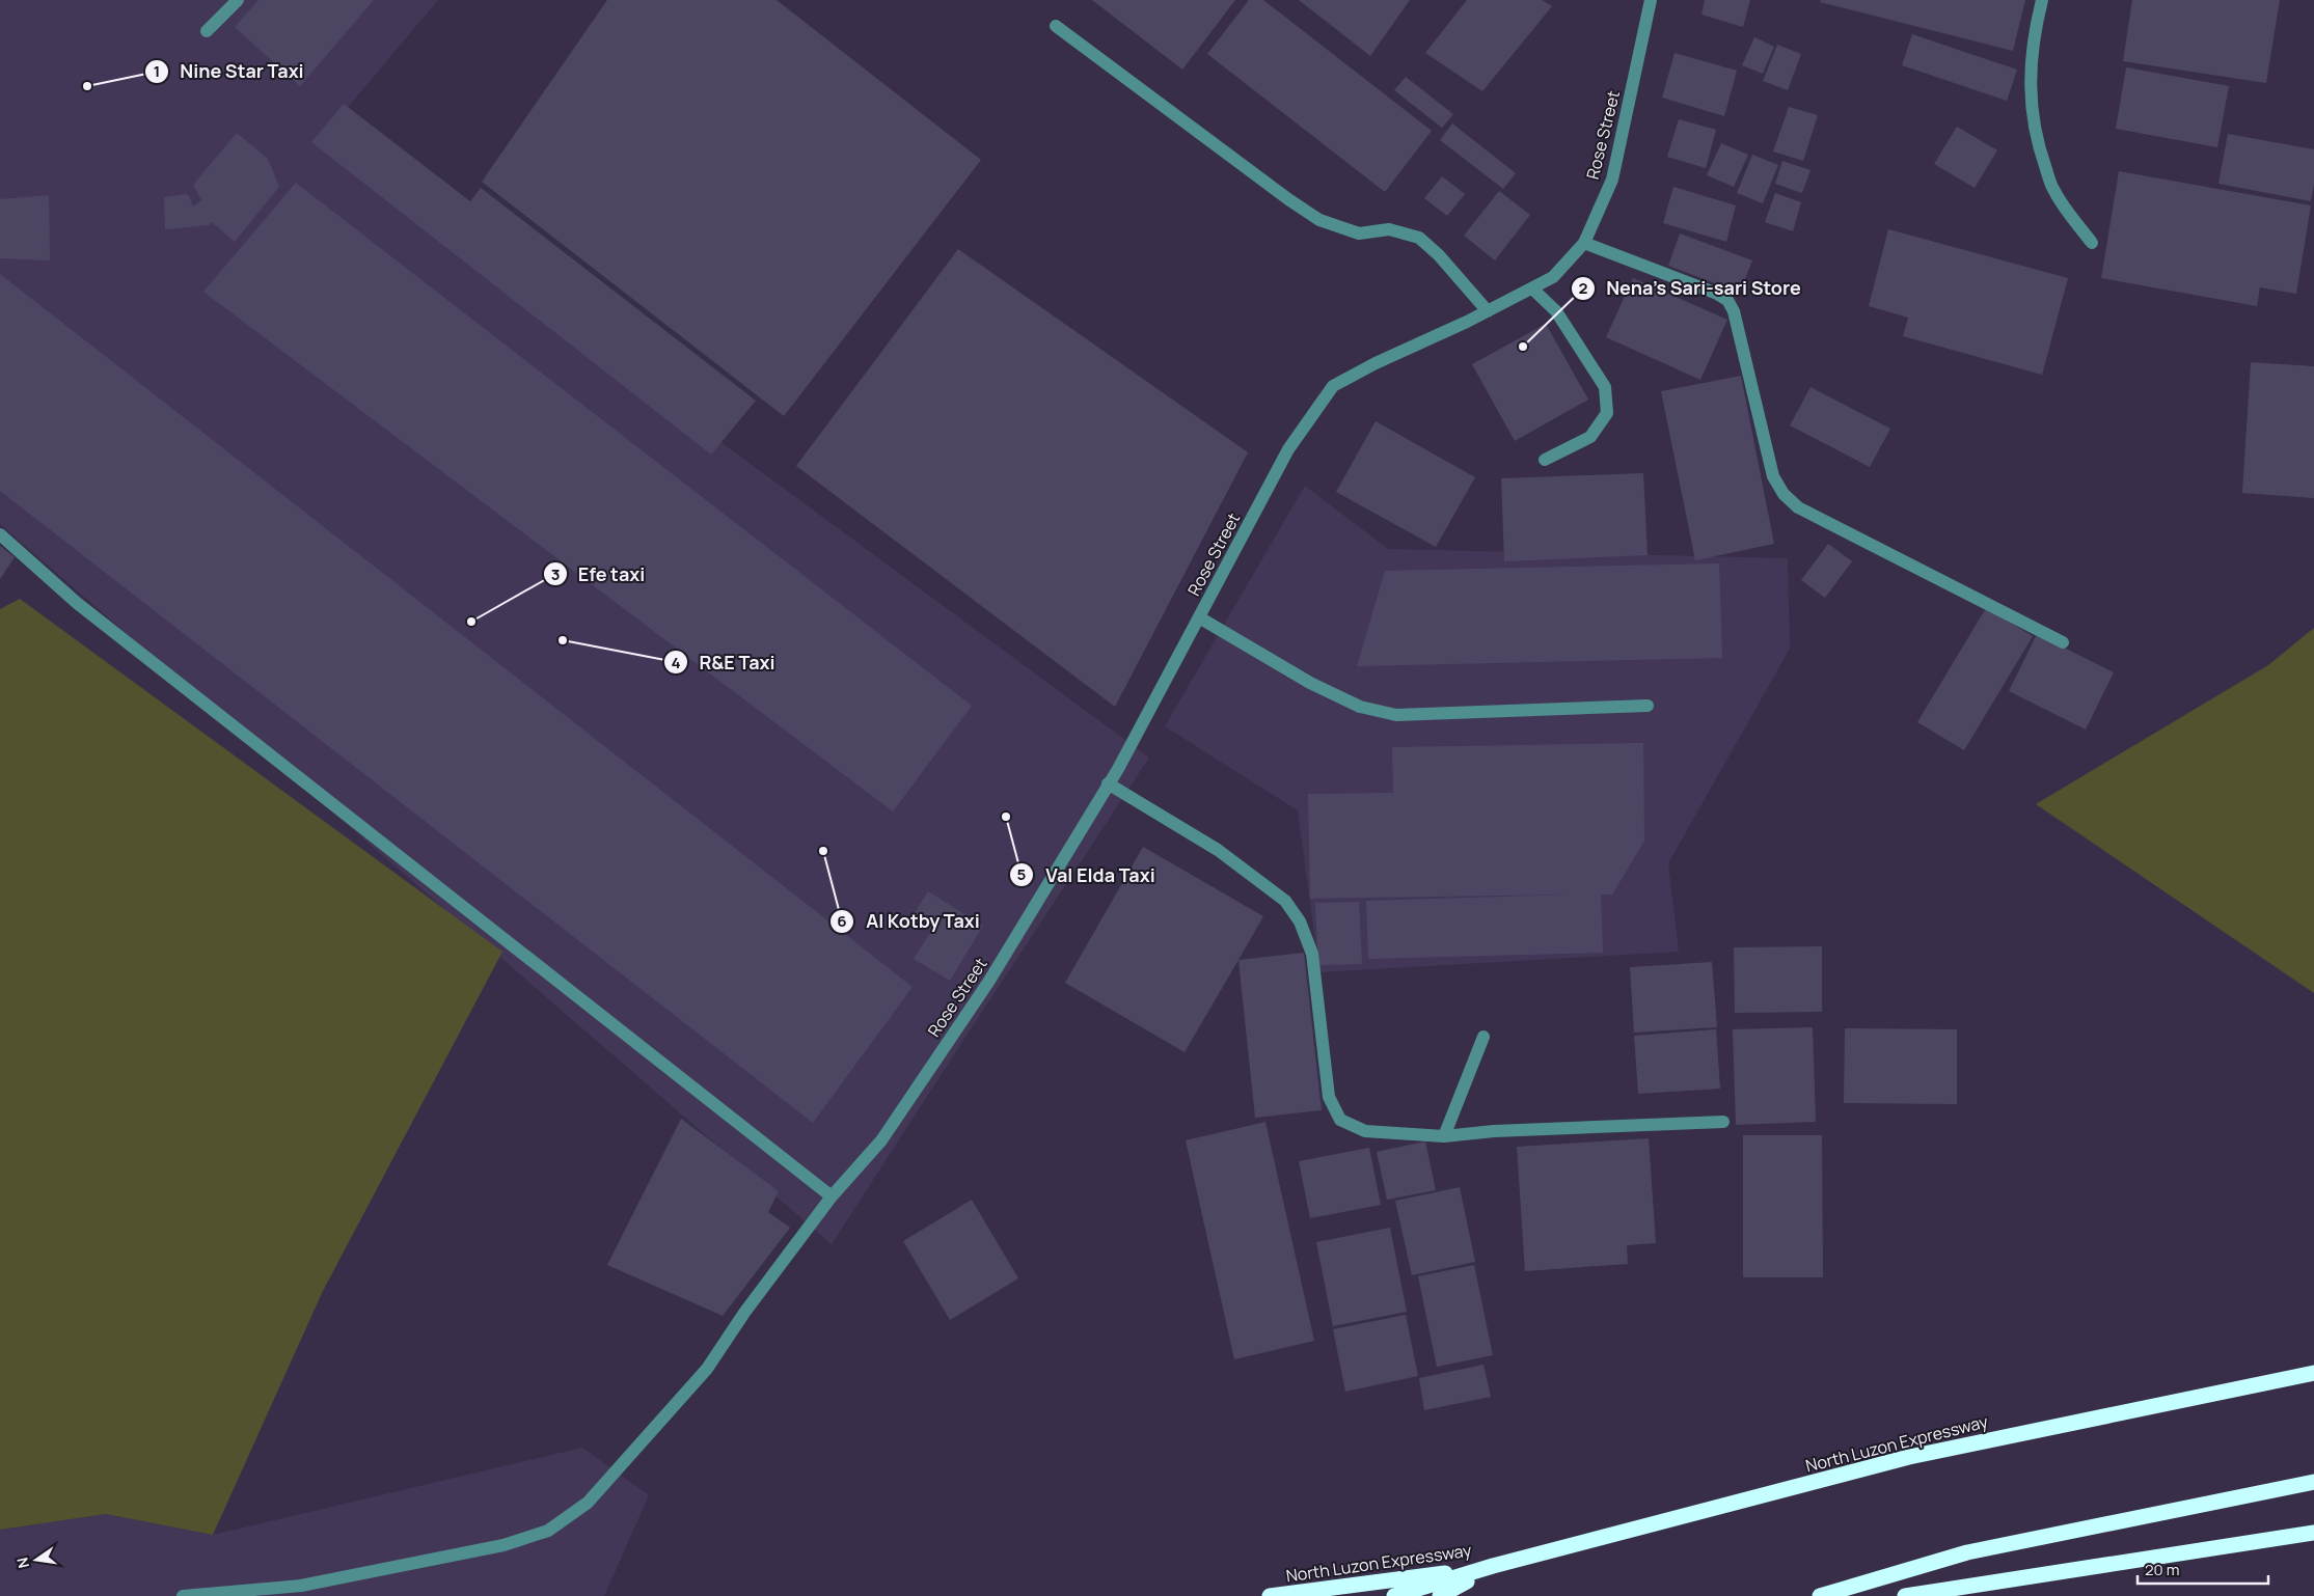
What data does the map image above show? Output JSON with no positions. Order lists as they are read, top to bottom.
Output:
{
  "streets": {
    "highway": ["North Luzon Expressway"],
    "street": ["Rose Street"]
  },
  "places": [
    "Nine Star Taxi",
    "Nena's Sari-sari Store",
    "Efe taxi",
    "R&E Taxi",
    "Val Elda Taxi",
    "Al Kotby Taxi"
  ],
  "scale_bar": "20 m",
  "north": "left"
}
